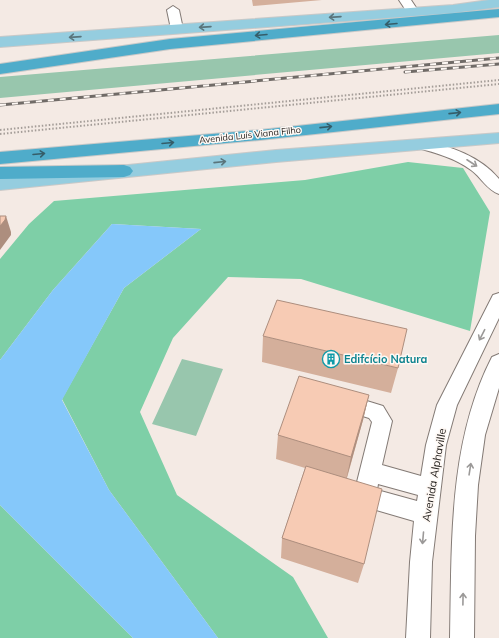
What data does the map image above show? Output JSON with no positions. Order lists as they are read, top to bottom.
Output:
{
  "streets": {
    "highway": ["Avenida Luís Viana Filho"],
    "street": ["Avenida Alphaville"]
  },
  "places": {
    "building": ["Edifcício Natura"]
  }
}
